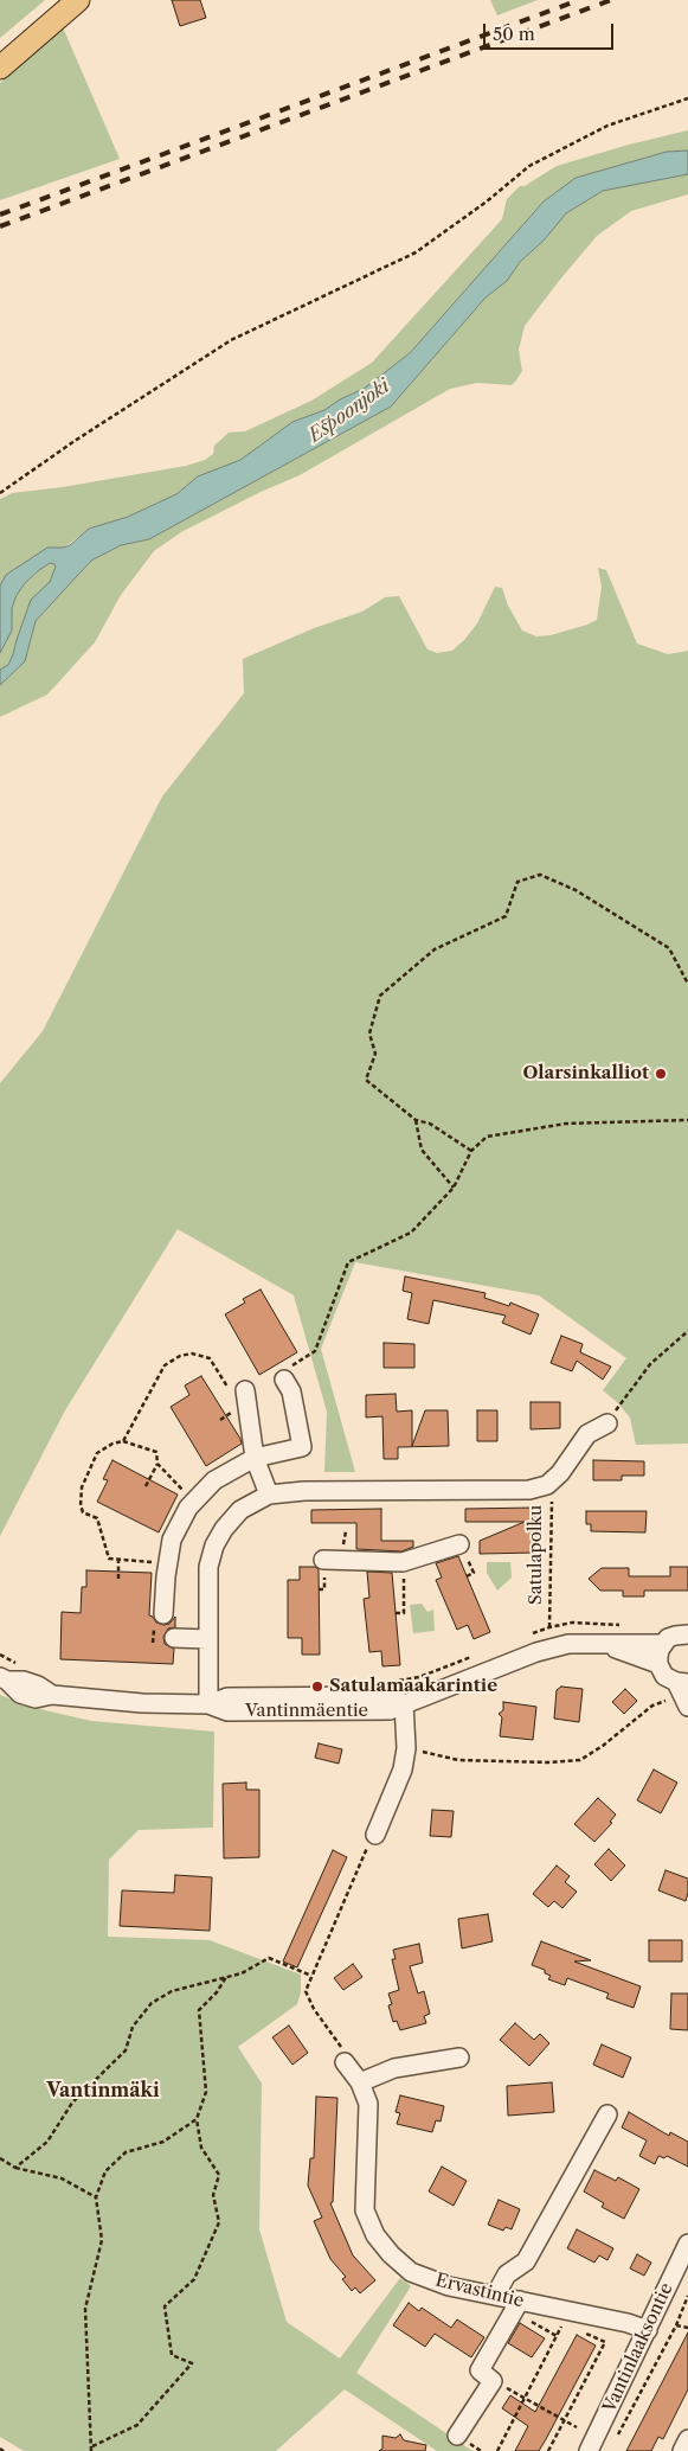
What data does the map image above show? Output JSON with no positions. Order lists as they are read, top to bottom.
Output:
{
  "streets": {
    "street": ["Vantinmäentie", "Ervastintie", "Vantinlaaksontie"],
    "path": ["Satulapolku"]
  },
  "crossings": [
    ["Ervastintie", "Vantinlaaksontie"]
  ],
  "districts": ["Vantinmäki"],
  "water": ["Espoonjoki"],
  "places": ["Olarsinkalliot", "Satulamaakarintie"],
  "scale_bar": "50 m"
}
